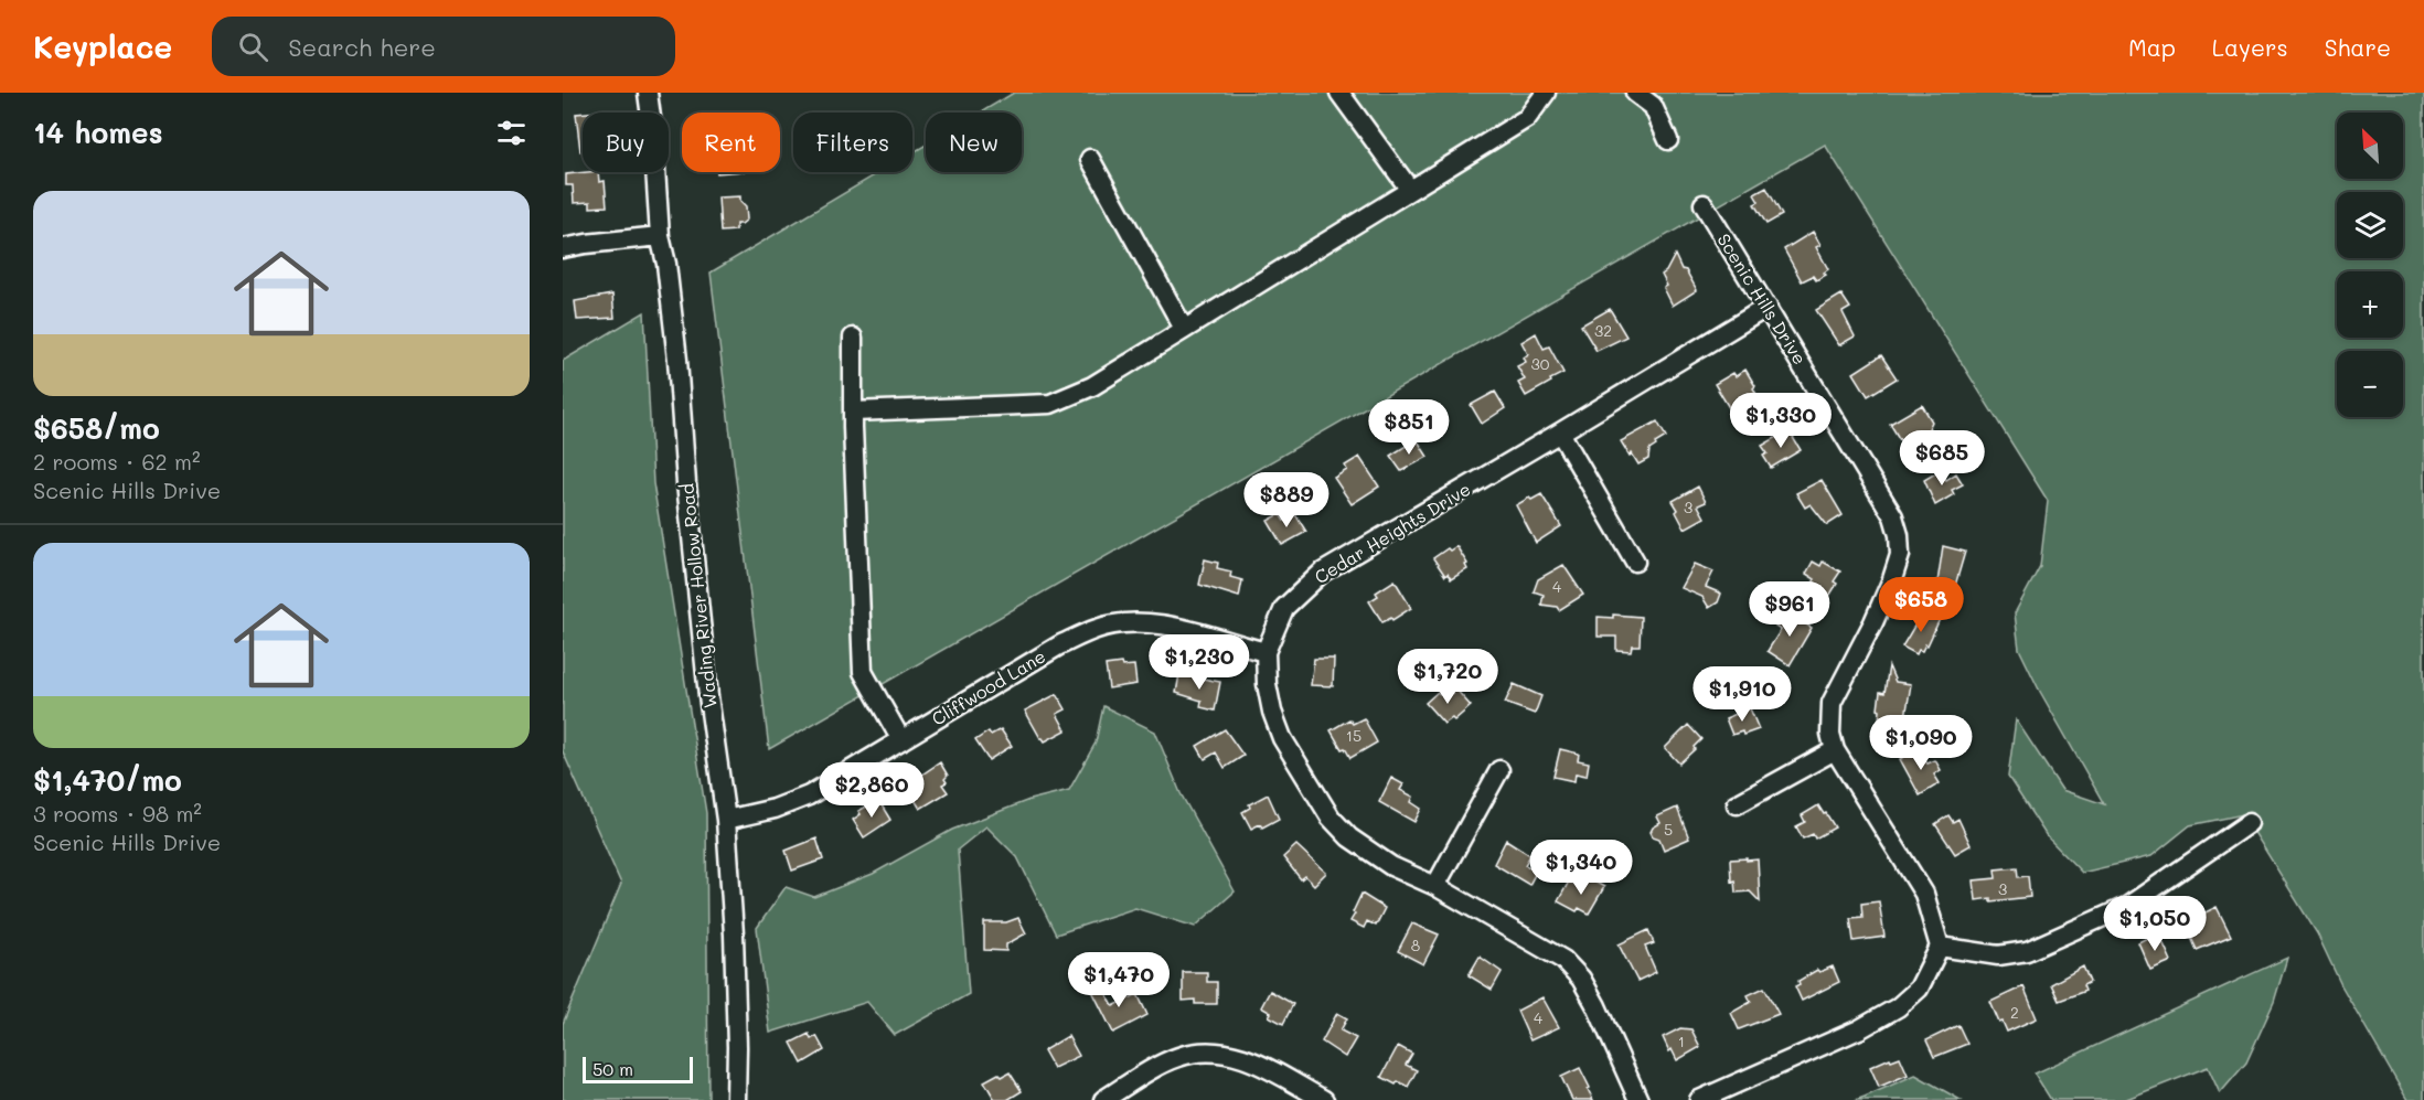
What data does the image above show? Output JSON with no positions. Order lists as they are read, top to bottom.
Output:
{
  "streets": {
    "street": [
      "Scenic Hills Drive",
      "Cedar Heights Drive",
      "Wading River Hollow Road",
      "Cliffwood Lane"
    ]
  },
  "crossings": [
    ["Scenic Hills Drive", "Cedar Heights Drive"],
    ["Cedar Heights Drive", "Cliffwood Lane"],
    ["Wading River Hollow Road", "Cliffwood Lane"]
  ],
  "house_numbers": [
    "32",
    "30",
    "3",
    "4",
    "15",
    "5",
    "3",
    "8",
    "2",
    "4",
    "1"
  ],
  "scale_bar": "50 m",
  "north": "top left",
  "page": {
    "header": "Keyplace",
    "search": "Search here",
    "nav": ["Map", "Layers", "Share"],
    "heading": "14 homes",
    "map_buttons": ["+", "−"],
    "chip": [
      "Buy",
      "Rent",
      "Filters",
      "New"
    ],
    "list": [
      {
        "name": "$658/mo",
        "note": "2 rooms · 62 m² · Scenic Hills Drive"
      },
      {
        "name": "$1,470/mo",
        "note": "3 rooms · 98 m² · Scenic Hills Drive"
      }
    ],
    "price": [
      "$1,330",
      "$851",
      "$685",
      "$889",
      "$658",
      "$961",
      "$1,230",
      "$1,720",
      "$1,910",
      "$1,090",
      "$2,860",
      "$1,340",
      "$1,050",
      "$1,470"
    ],
    "scale": "50 m"
  }
}
